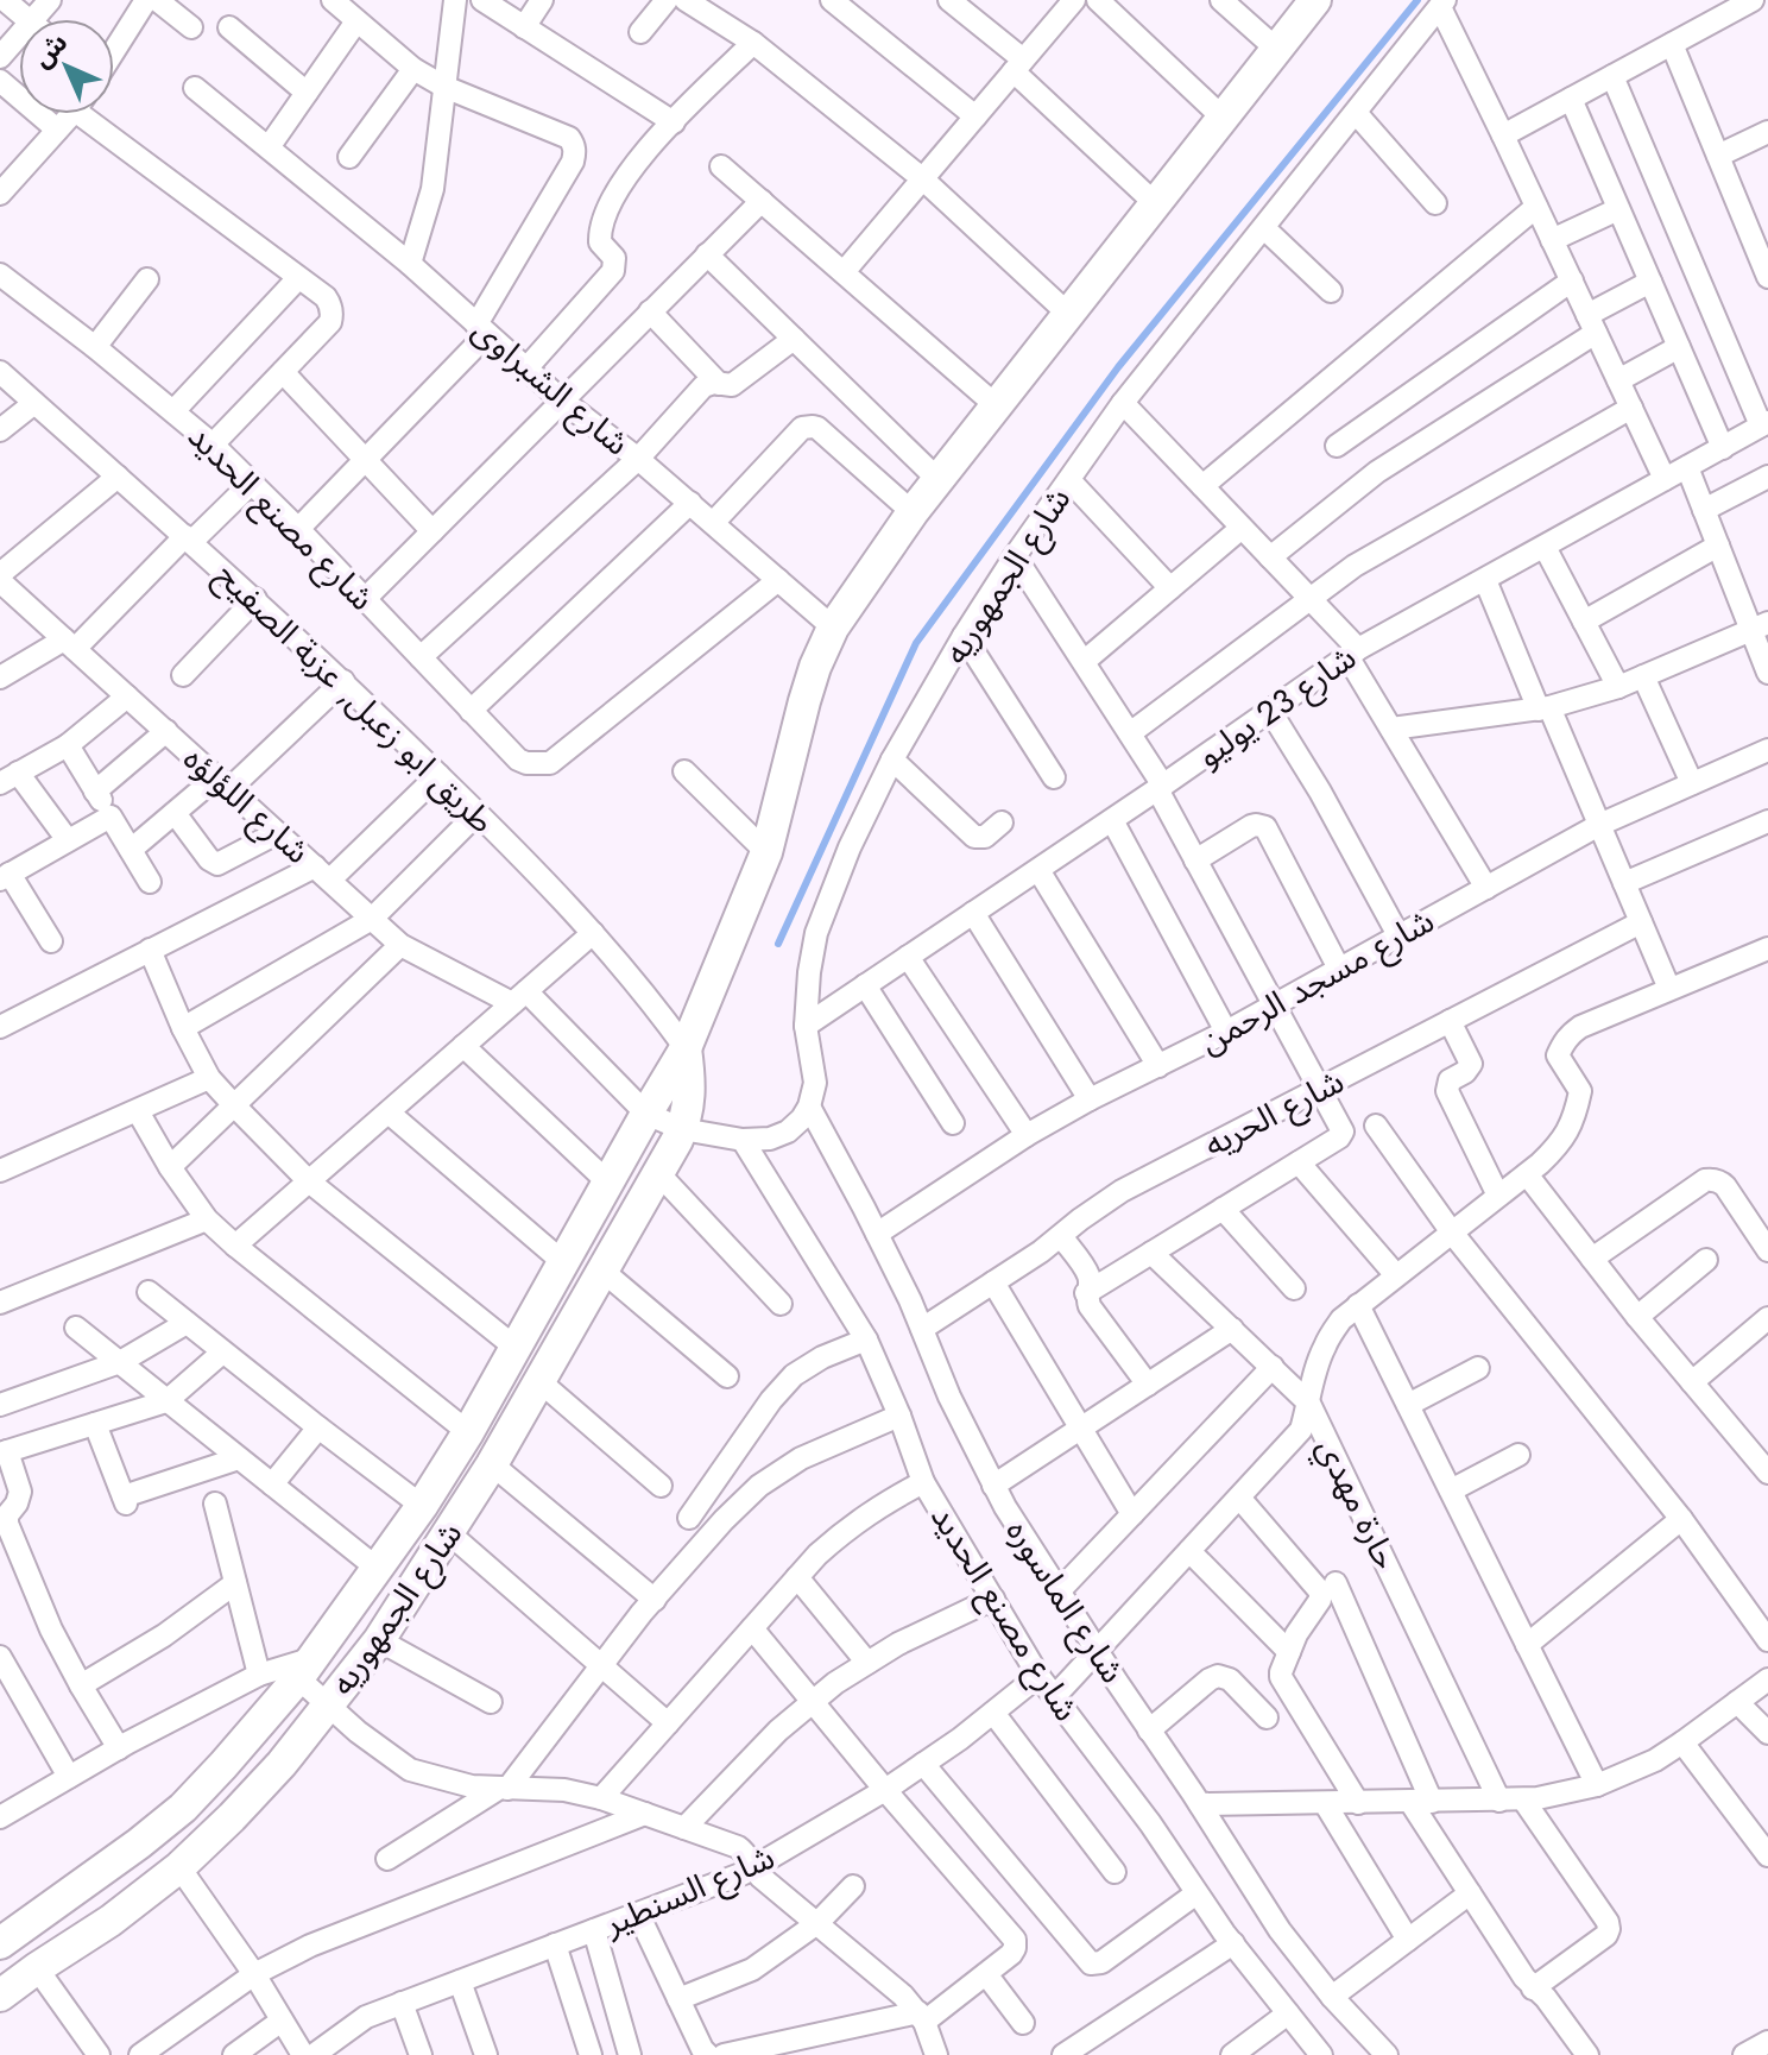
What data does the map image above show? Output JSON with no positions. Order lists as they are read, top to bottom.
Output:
{
  "streets": {
    "main road": ["شارع الجمهوريه"],
    "street": [
      "شارع الشبراوى",
      "شارع مصنع الحديد",
      "طريق ابو زعبل, عزبة الصفيح",
      "شارع 23 يوليو",
      "شارع اللؤلؤه",
      "شارع مسجد الرحمن",
      "شارع الحريه",
      "حارة مهدي",
      "شارع الماسوره",
      "شارع السنطير"
    ]
  },
  "crossings": [
    ["شارع الشبراوى", "شارع مصنع الحديد"],
    ["شارع الشبراوى", "شارع الجمهوريه"],
    ["شارع مصنع الحديد", "شارع السنطير"],
    ["شارع الجمهوريه", "طريق ابو زعبل, عزبة الصفيح"],
    ["شارع الجمهوريه", "شارع 23 يوليو"],
    ["شارع الجمهوريه", "شارع اللؤلؤه"],
    ["شارع الجمهوريه", "شارع الماسوره"],
    ["شارع مسجد الرحمن", "شارع الماسوره"],
    ["شارع الحريه", "شارع الماسوره"]
  ],
  "north": "top left"
}
